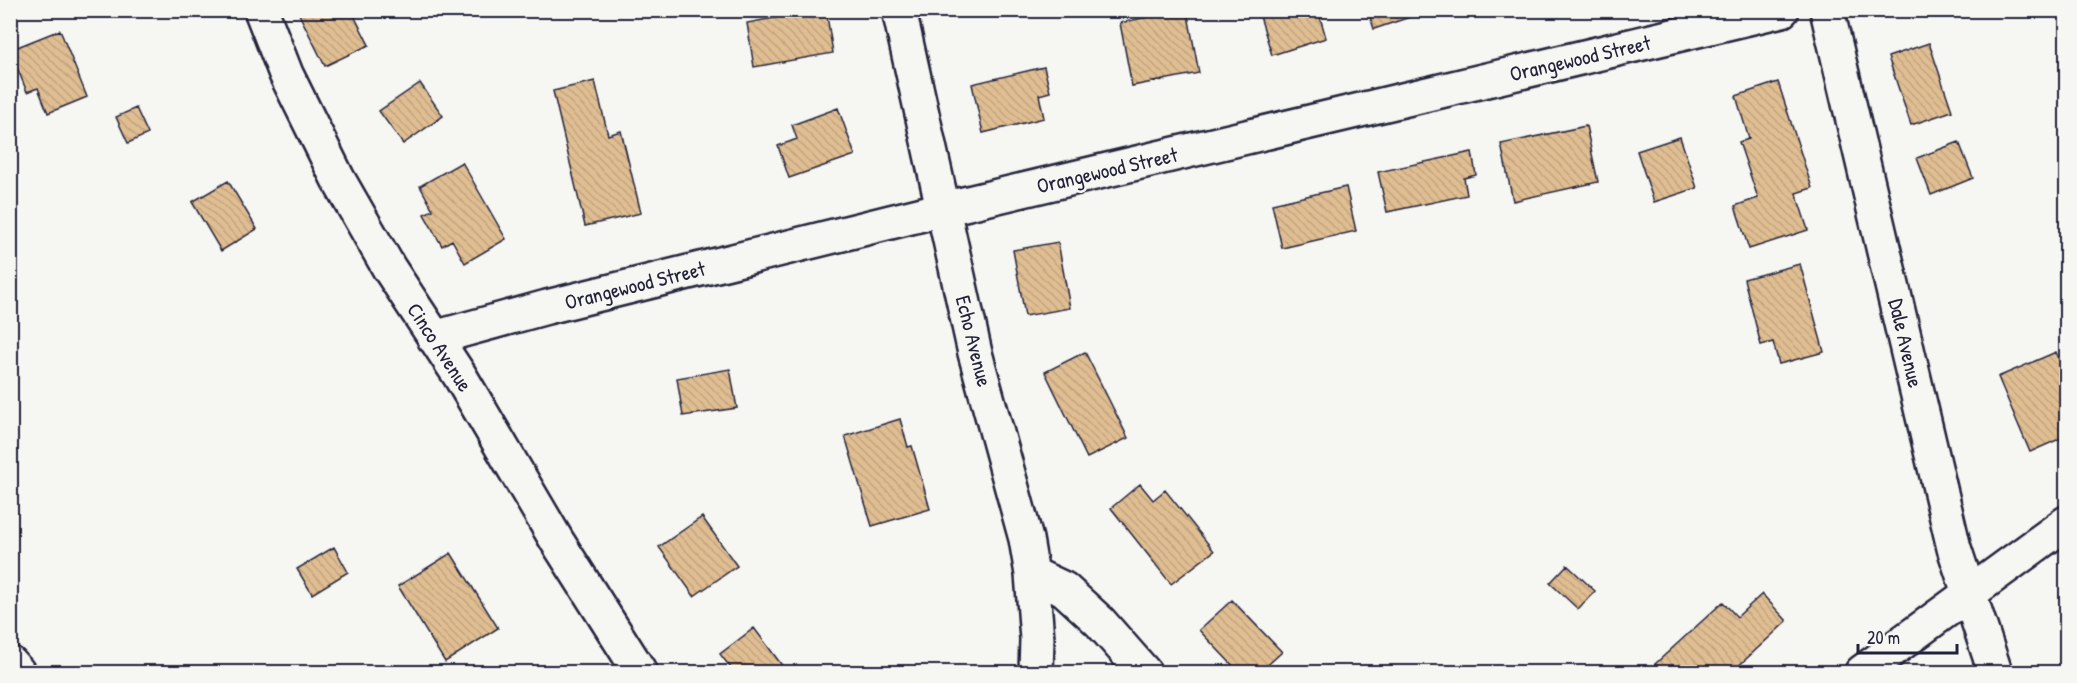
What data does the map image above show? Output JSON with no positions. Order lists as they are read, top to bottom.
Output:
{
  "streets": {
    "street": [
      "Orangewood Street",
      "Echo Avenue",
      "Dale Avenue",
      "Cinco Avenue"
    ]
  },
  "crossings": [
    ["Orangewood Street", "Echo Avenue"],
    ["Orangewood Street", "Cinco Avenue"]
  ],
  "scale_bar": "20 m"
}
